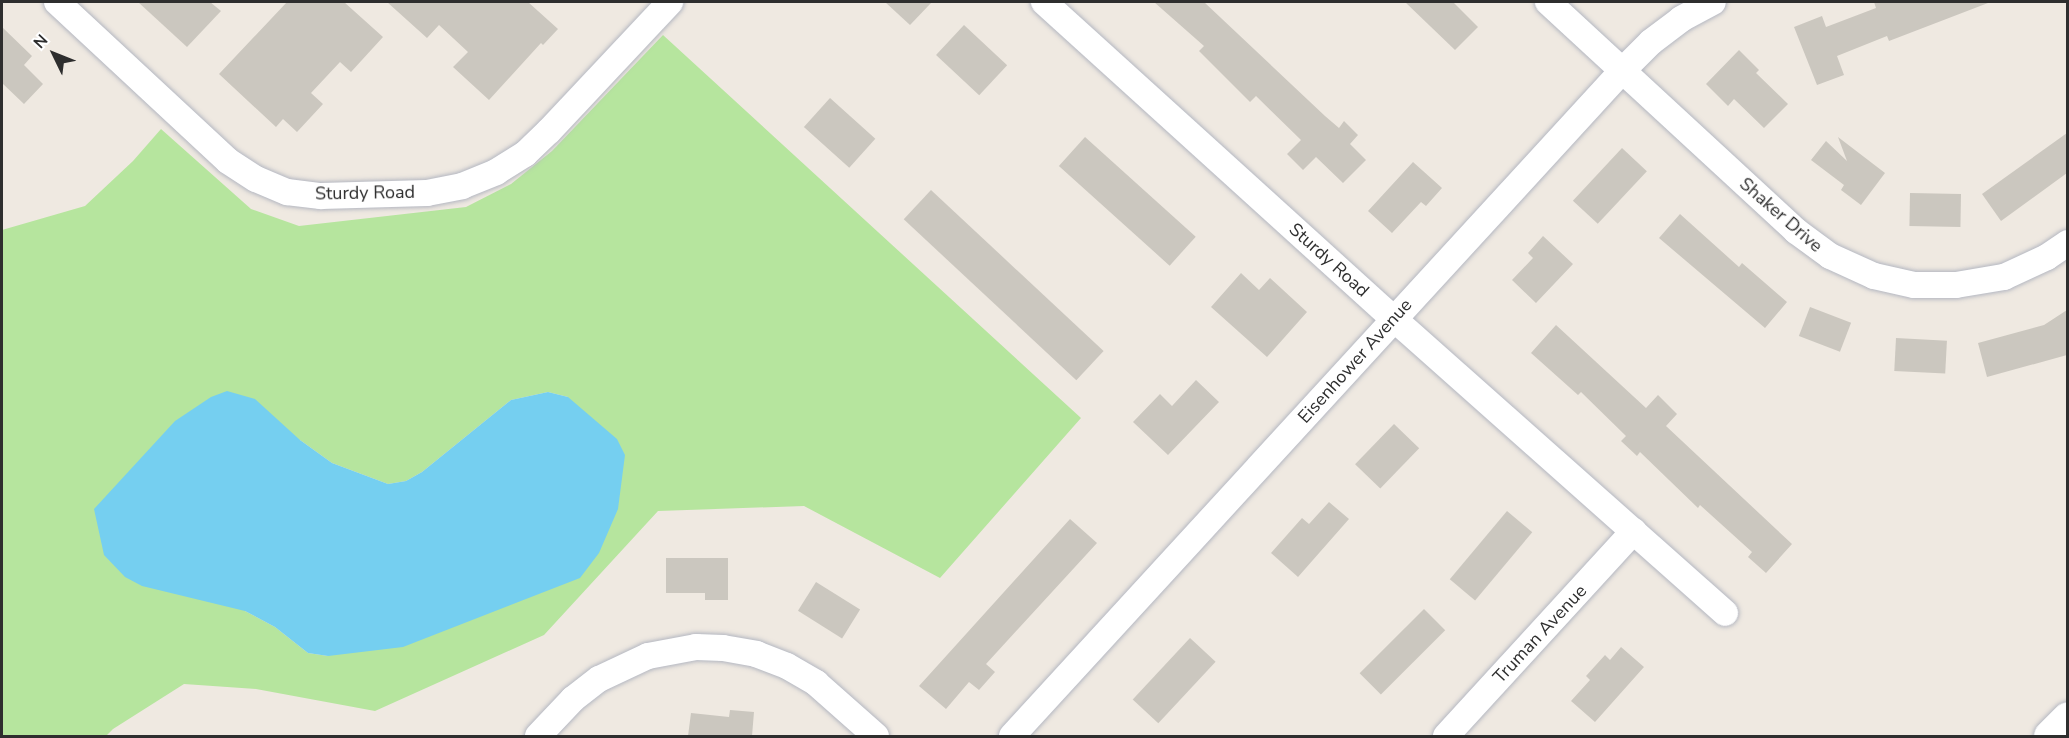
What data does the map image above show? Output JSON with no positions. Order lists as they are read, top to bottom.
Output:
{
  "streets": {
    "street": [
      "Sturdy Road",
      "Shaker Drive",
      "Eisenhower Avenue",
      "Truman Avenue"
    ]
  },
  "crossings": [
    ["Sturdy Road", "Eisenhower Avenue"],
    ["Sturdy Road", "Truman Avenue"],
    ["Shaker Drive", "Eisenhower Avenue"]
  ],
  "north": "top left"
}
